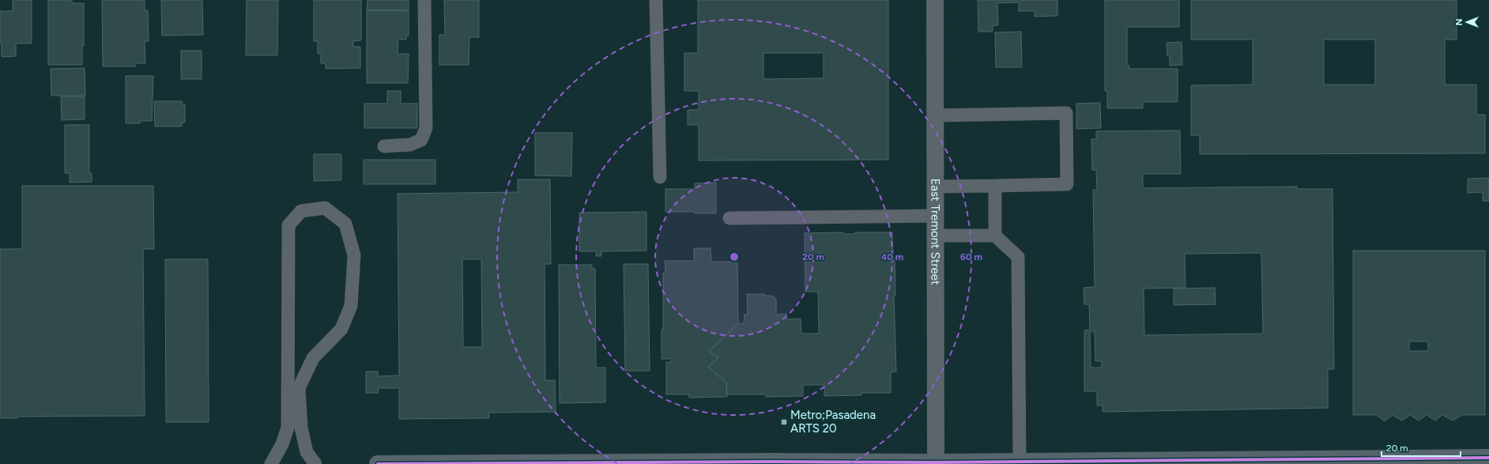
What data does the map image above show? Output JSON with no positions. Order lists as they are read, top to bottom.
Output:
{
  "streets": {
    "street": ["East Tremont Street"]
  },
  "places": {
    "transit": ["Metro;Pasadena ARTS 20"]
  },
  "scale_bar": "20 m",
  "north": "left",
  "rings": ["20 m", "40 m", "60 m"]
}
